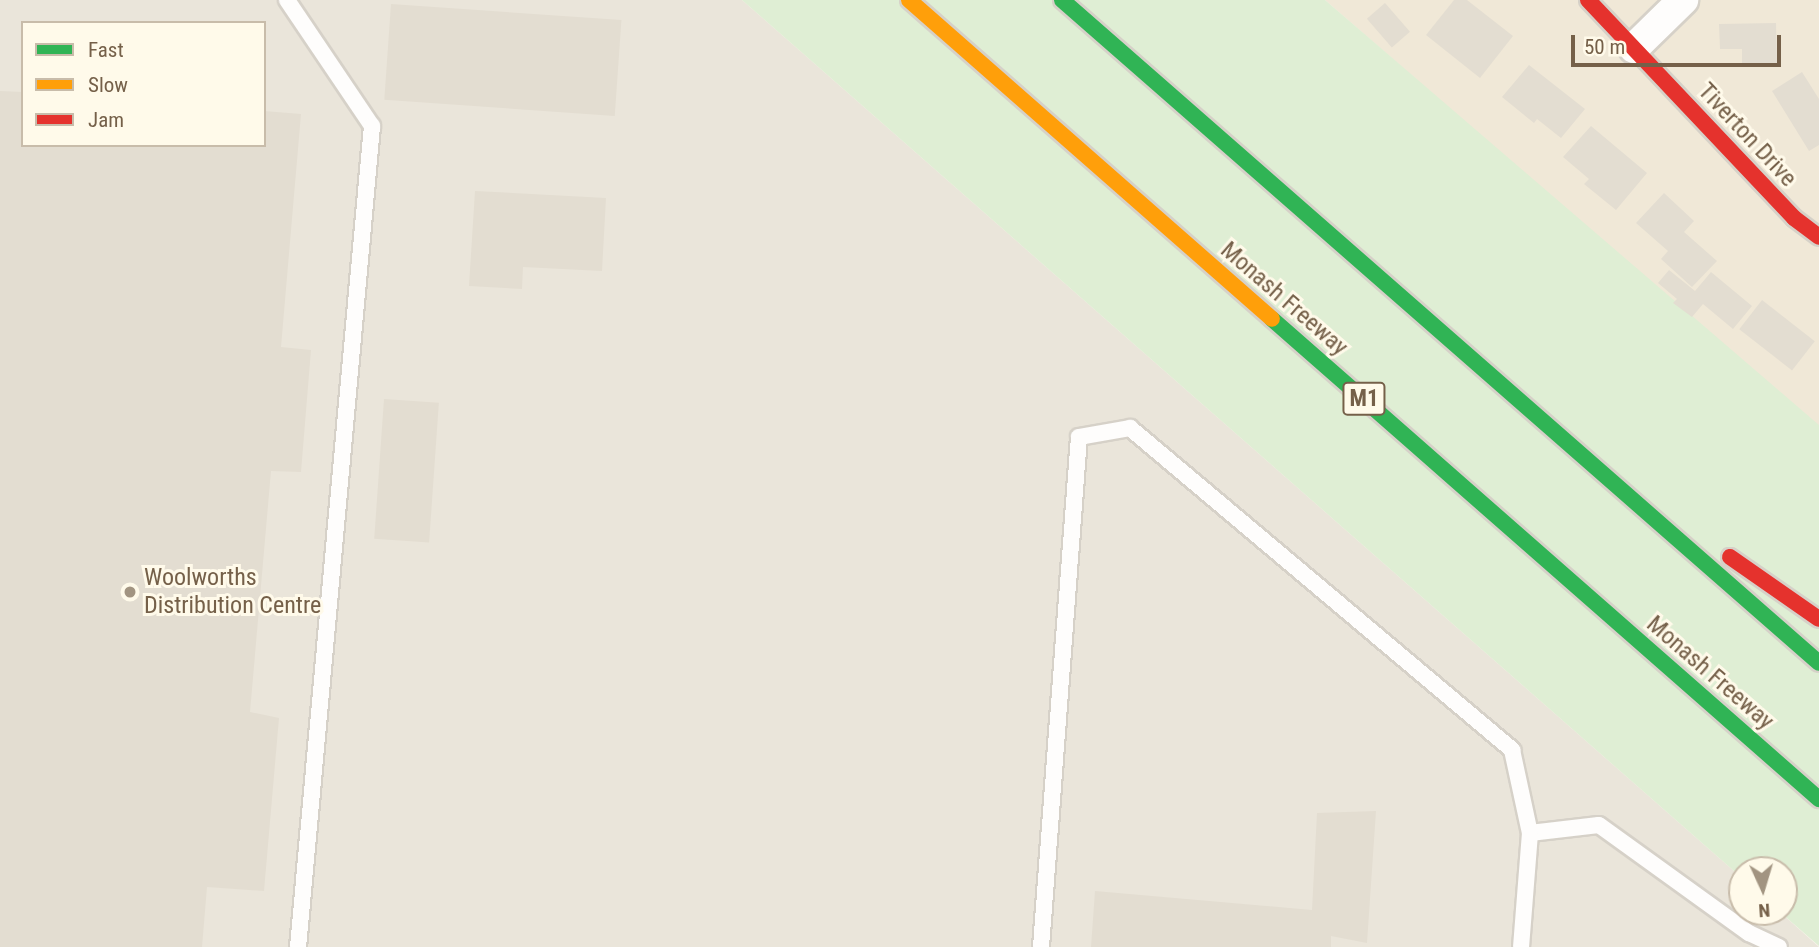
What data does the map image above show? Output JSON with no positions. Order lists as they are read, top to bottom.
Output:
{
  "streets": {
    "main road": ["Tiverton Drive", "Monash Freeway", "M1"]
  },
  "places": ["Woolworths Distribution Centre"],
  "legend": ["Fast", "Slow", "Jam"],
  "scale_bar": "50 m",
  "north": "bottom"
}
